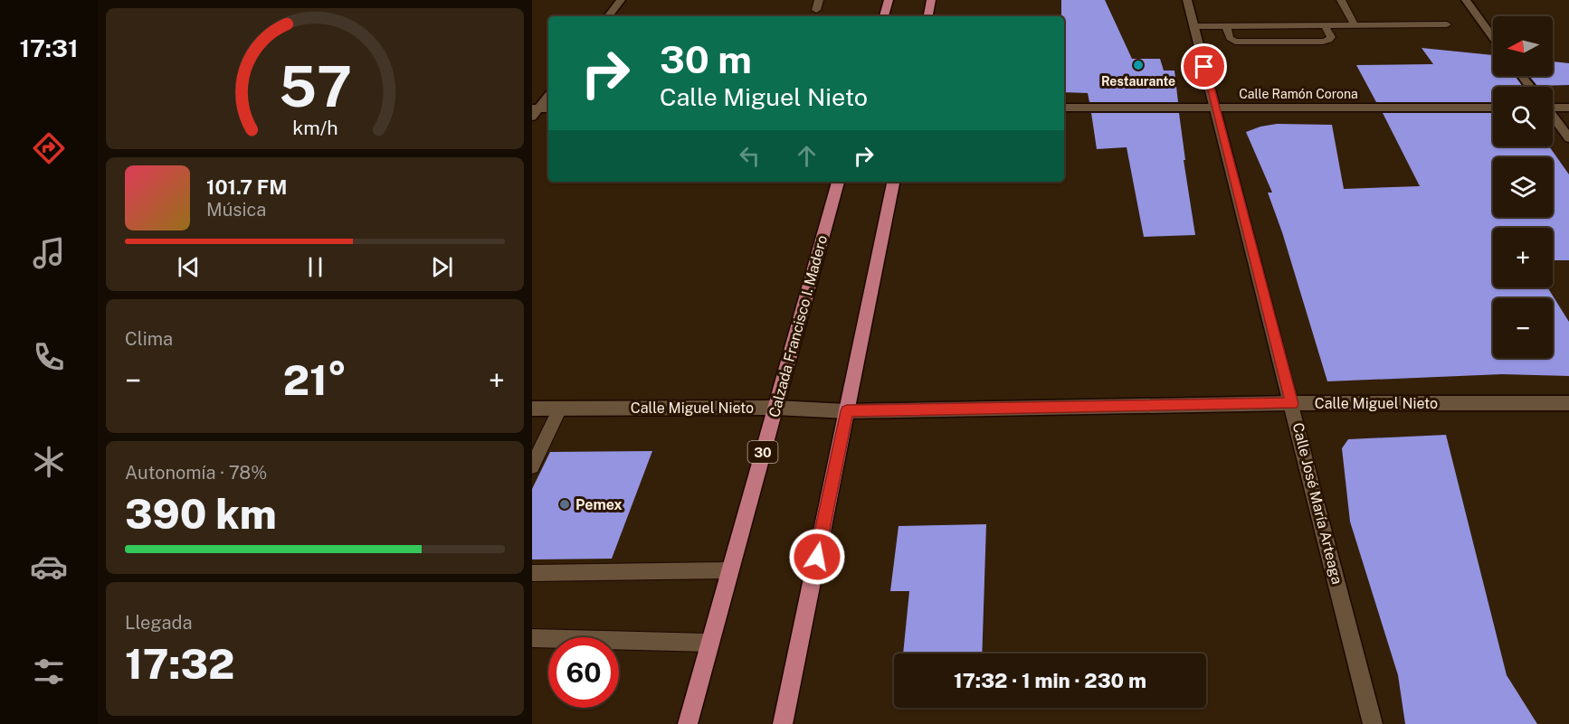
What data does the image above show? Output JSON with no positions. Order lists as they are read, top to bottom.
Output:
{
  "streets": {
    "main road": ["Calzada Francisco I. Madero", "30"],
    "street": ["Calle Ramón Corona", "Calle Miguel Nieto", "Calle José María Arteaga"]
  },
  "crossings": [
    ["Calle Ramón Corona", "Calle José María Arteaga"],
    ["Calzada Francisco I. Madero", "Calle Miguel Nieto"],
    ["Calle Miguel Nieto", "Calle José María Arteaga"]
  ],
  "places": ["Restaurante", "Pemex"],
  "north": "left",
  "page": {
    "tabs": "17:31",
    "map_buttons": ["+", "−"],
    "turn": ["30 m", "Calle Miguel Nieto"],
    "song": ["101.7 FM", "Música"],
    "tile": [
      "Clima",
      ["Autonomía · 78%", "390 km"],
      ["Llegada", "17:32"]
    ],
    "heat": ["−", "21°", "+"],
    "limit": "60",
    "trip": "17:32 · 1 min · 230 m",
    "gauge": ["57", "km/h"]
  }
}
